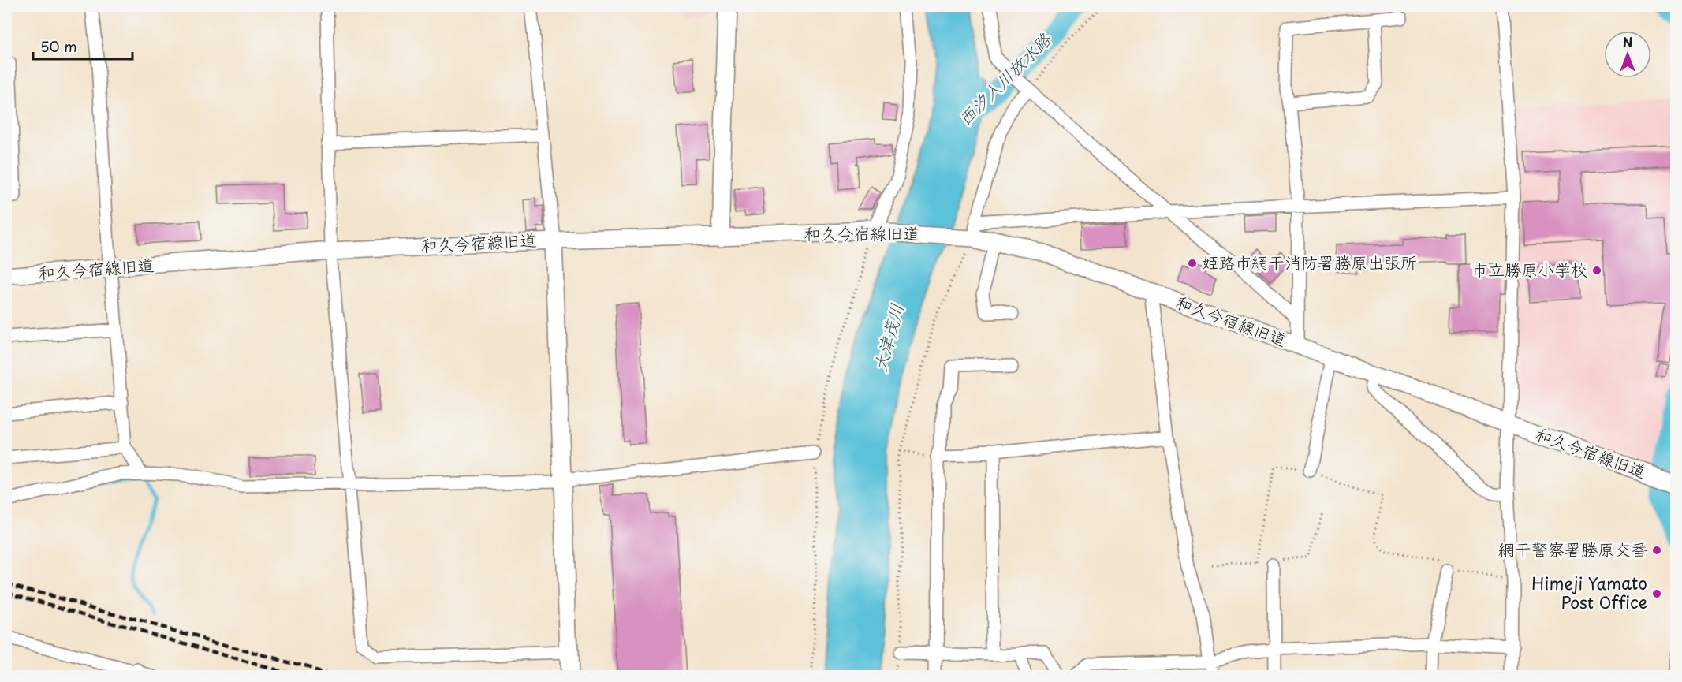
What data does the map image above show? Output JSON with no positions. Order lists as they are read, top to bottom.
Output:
{
  "streets": {
    "street": ["和久今宿線旧道"]
  },
  "water": ["西汐入川放水路", "大津茂川"],
  "places": [
    "姫路市網干消防署勝原出張所",
    "市立勝原小学校",
    "網干警察署勝原交番",
    "Himeji Yamato Post Office"
  ],
  "scale_bar": "50 m",
  "north": "top"
}
